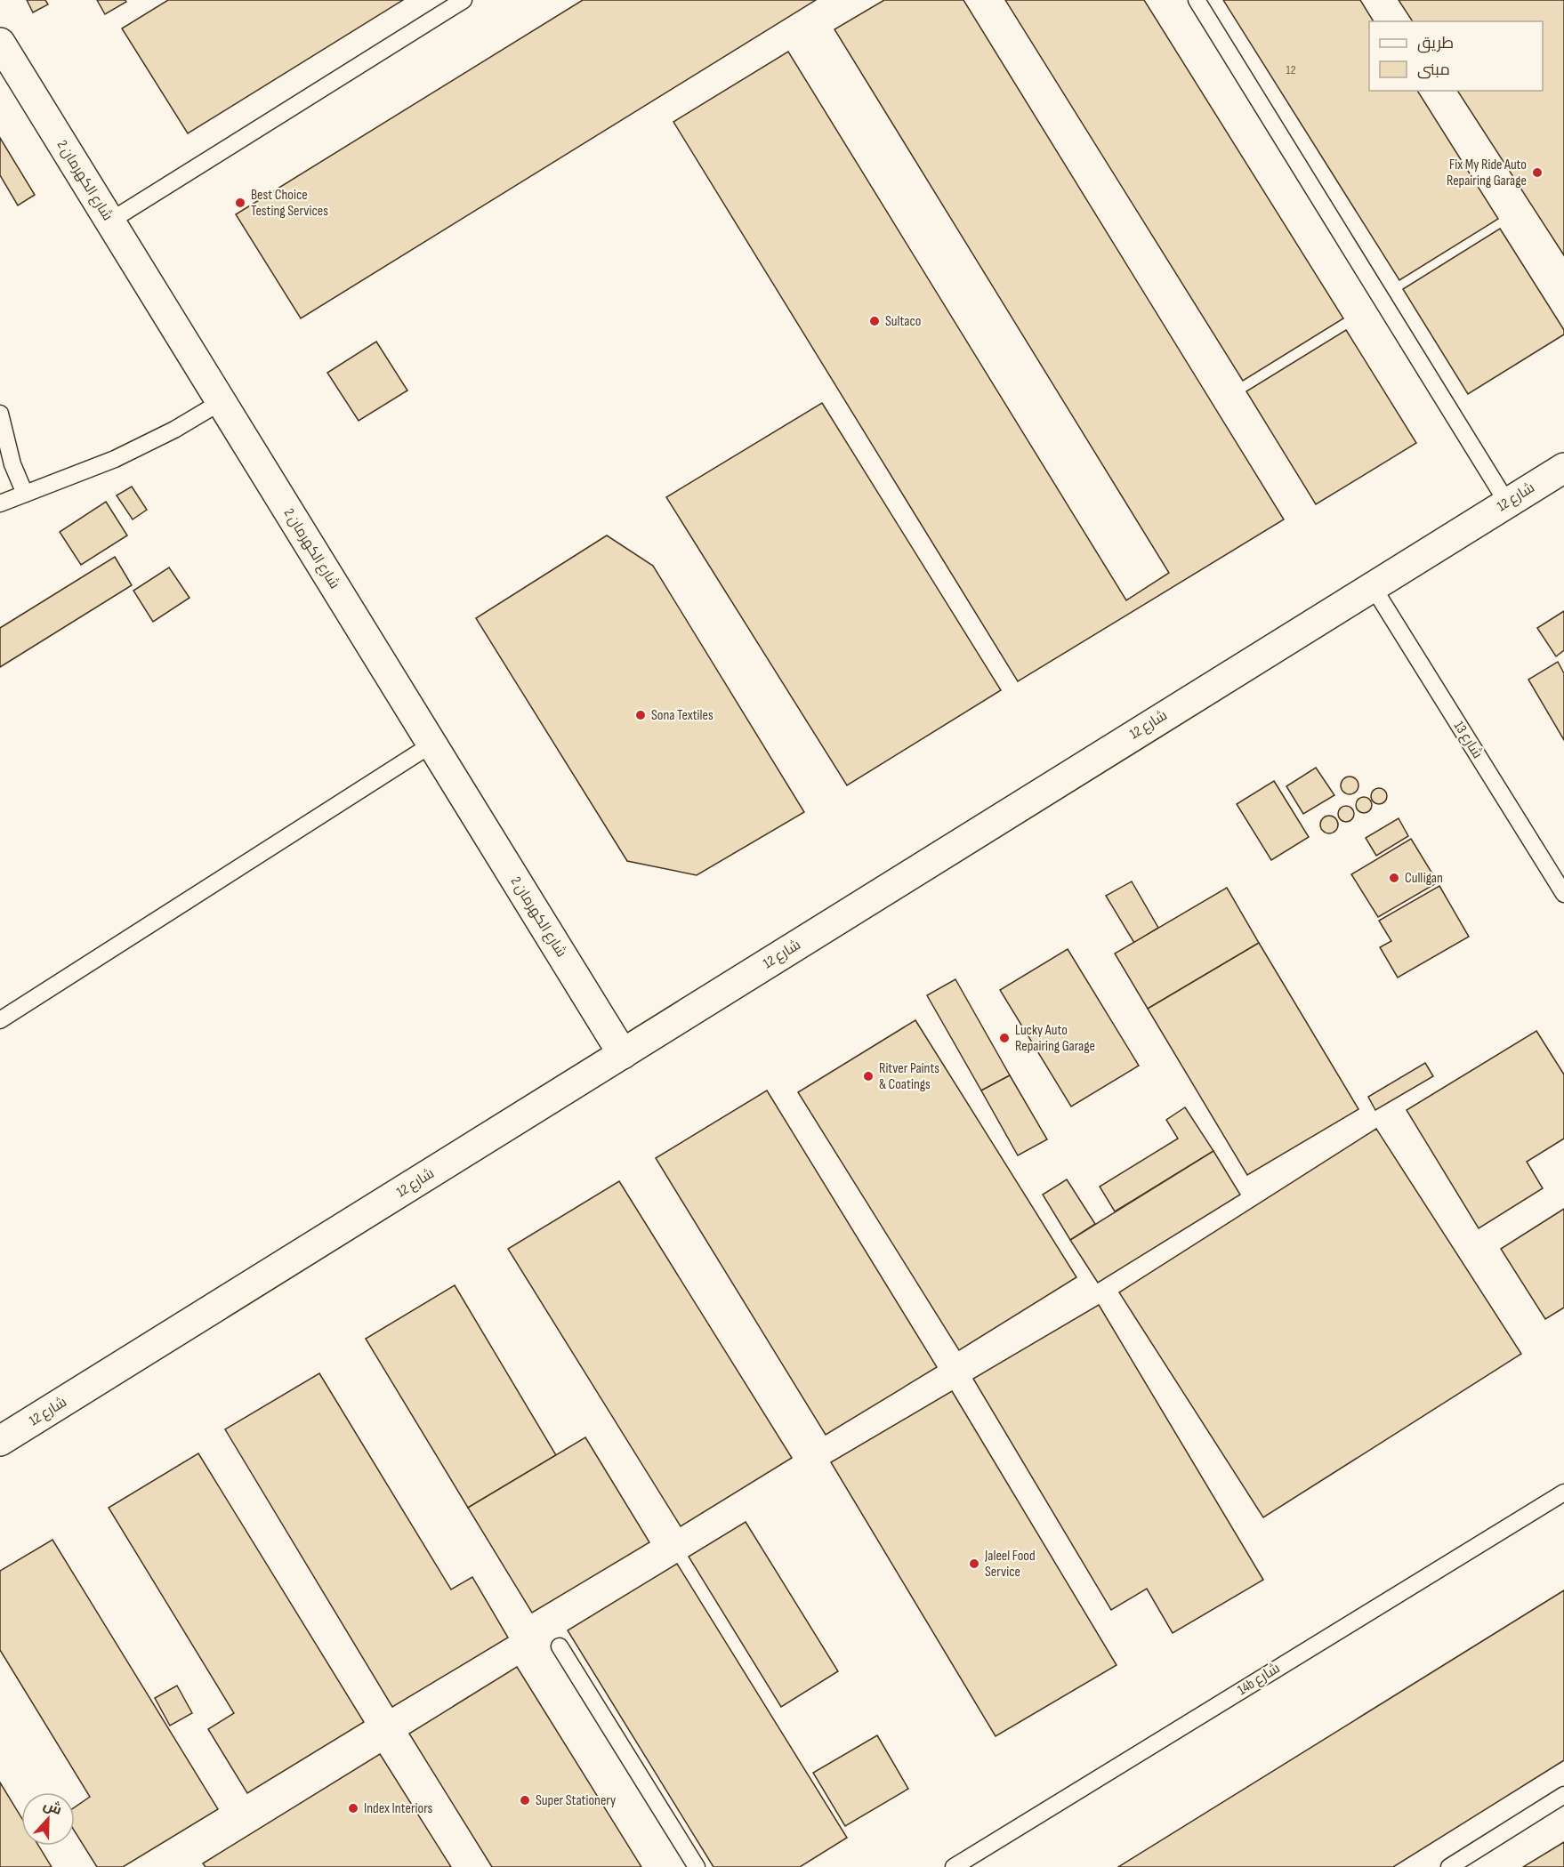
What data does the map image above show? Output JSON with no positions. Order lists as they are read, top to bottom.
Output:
{
  "streets": {
    "street": ["شارع الكهرمان 2", "شارع 12"],
    "lane": ["شارع 13", "14b شارع"]
  },
  "crossings": [
    ["شارع الكهرمان 2", "شارع 12"],
    ["شارع 12", "شارع 13"]
  ],
  "places": [
    "Fix My Ride Auto Repairing Garage",
    "Best Choice Testing Services",
    "Sultaco",
    "Sona Textiles",
    "Culligan",
    "Lucky Auto Repairing Garage",
    "Ritver Paints & Coatings",
    "Jaleel Food Service",
    "Super Stationery",
    "Index Interiors"
  ],
  "house_numbers": ["12"],
  "legend": ["طريق", "مبنى"],
  "north": "top"
}
